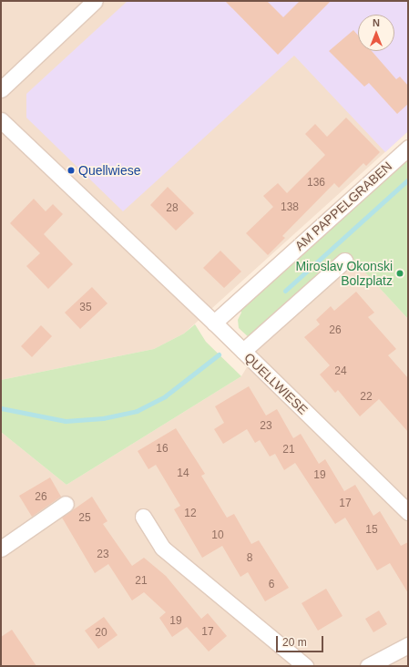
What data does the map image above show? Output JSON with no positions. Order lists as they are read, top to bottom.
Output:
{
  "streets": {
    "street": ["AM PAPPELGRABEN", "QUELLWIESE"]
  },
  "crossings": [
    ["AM PAPPELGRABEN", "QUELLWIESE"]
  ],
  "places": ["Quellwiese", "Miroslav Okonski Bolzplatz"],
  "house_numbers": [
    "136",
    "138",
    "28",
    "35",
    "26",
    "24",
    "22",
    "23",
    "16",
    "21",
    "14",
    "19",
    "26",
    "17",
    "12",
    "25",
    "15",
    "10",
    "23",
    "8",
    "21",
    "6",
    "19",
    "17",
    "20"
  ],
  "scale_bar": "20 m",
  "north": "top"
}
